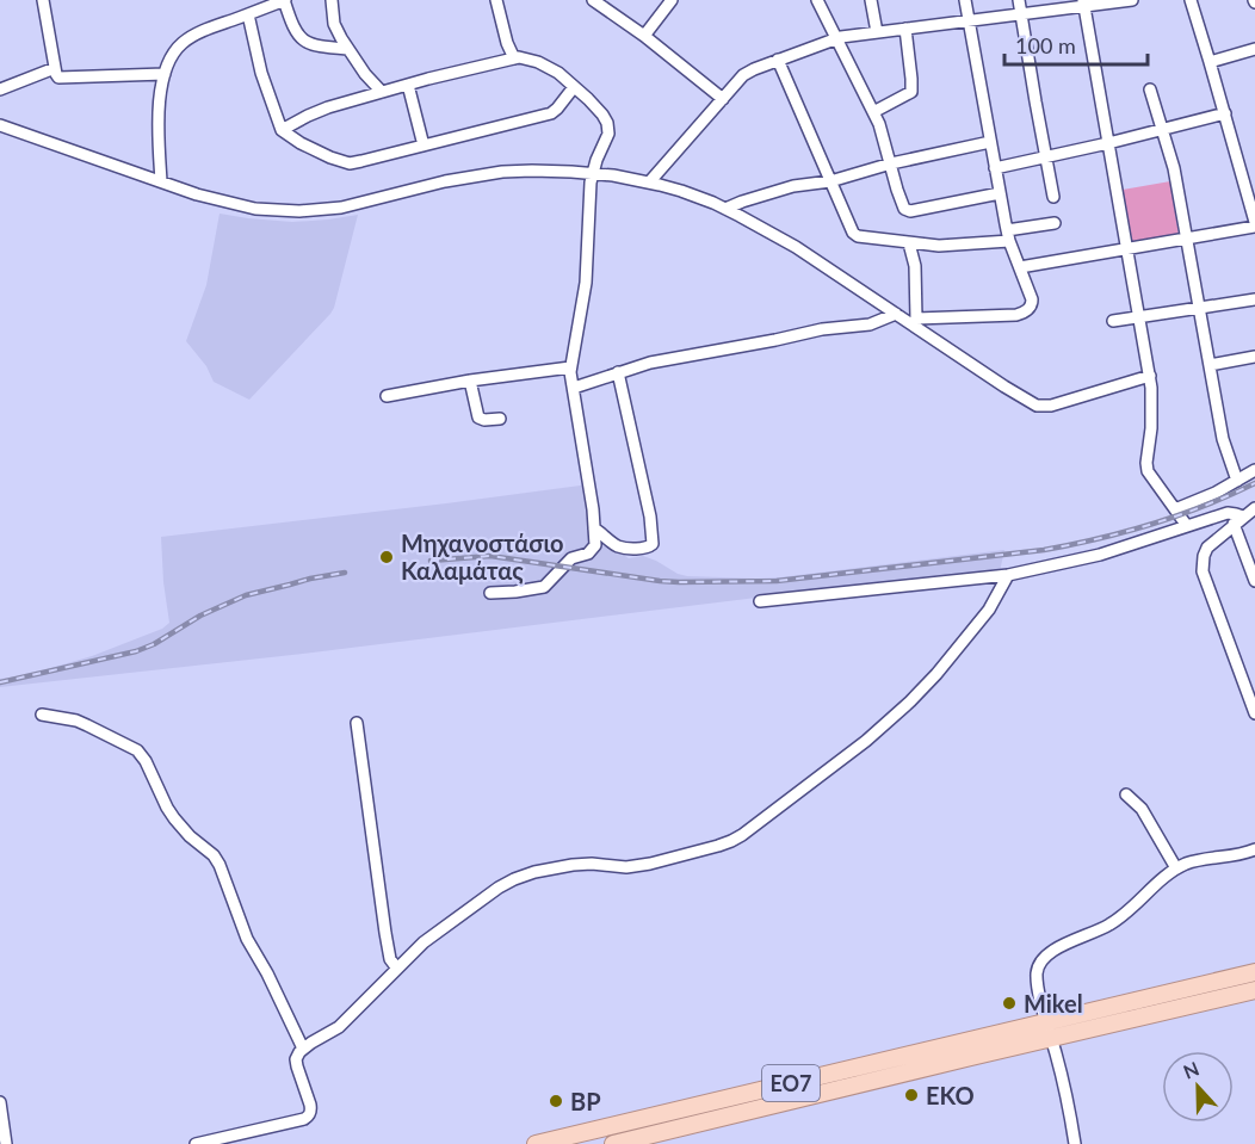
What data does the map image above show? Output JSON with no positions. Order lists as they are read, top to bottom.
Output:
{
  "streets": {
    "main road": ["ΕΟ7"]
  },
  "places": [
    "Μηχανοστάσιο Καλαμάτας",
    "Mikel",
    "EKO",
    "BP"
  ],
  "scale_bar": "100 m",
  "north": "top"
}
